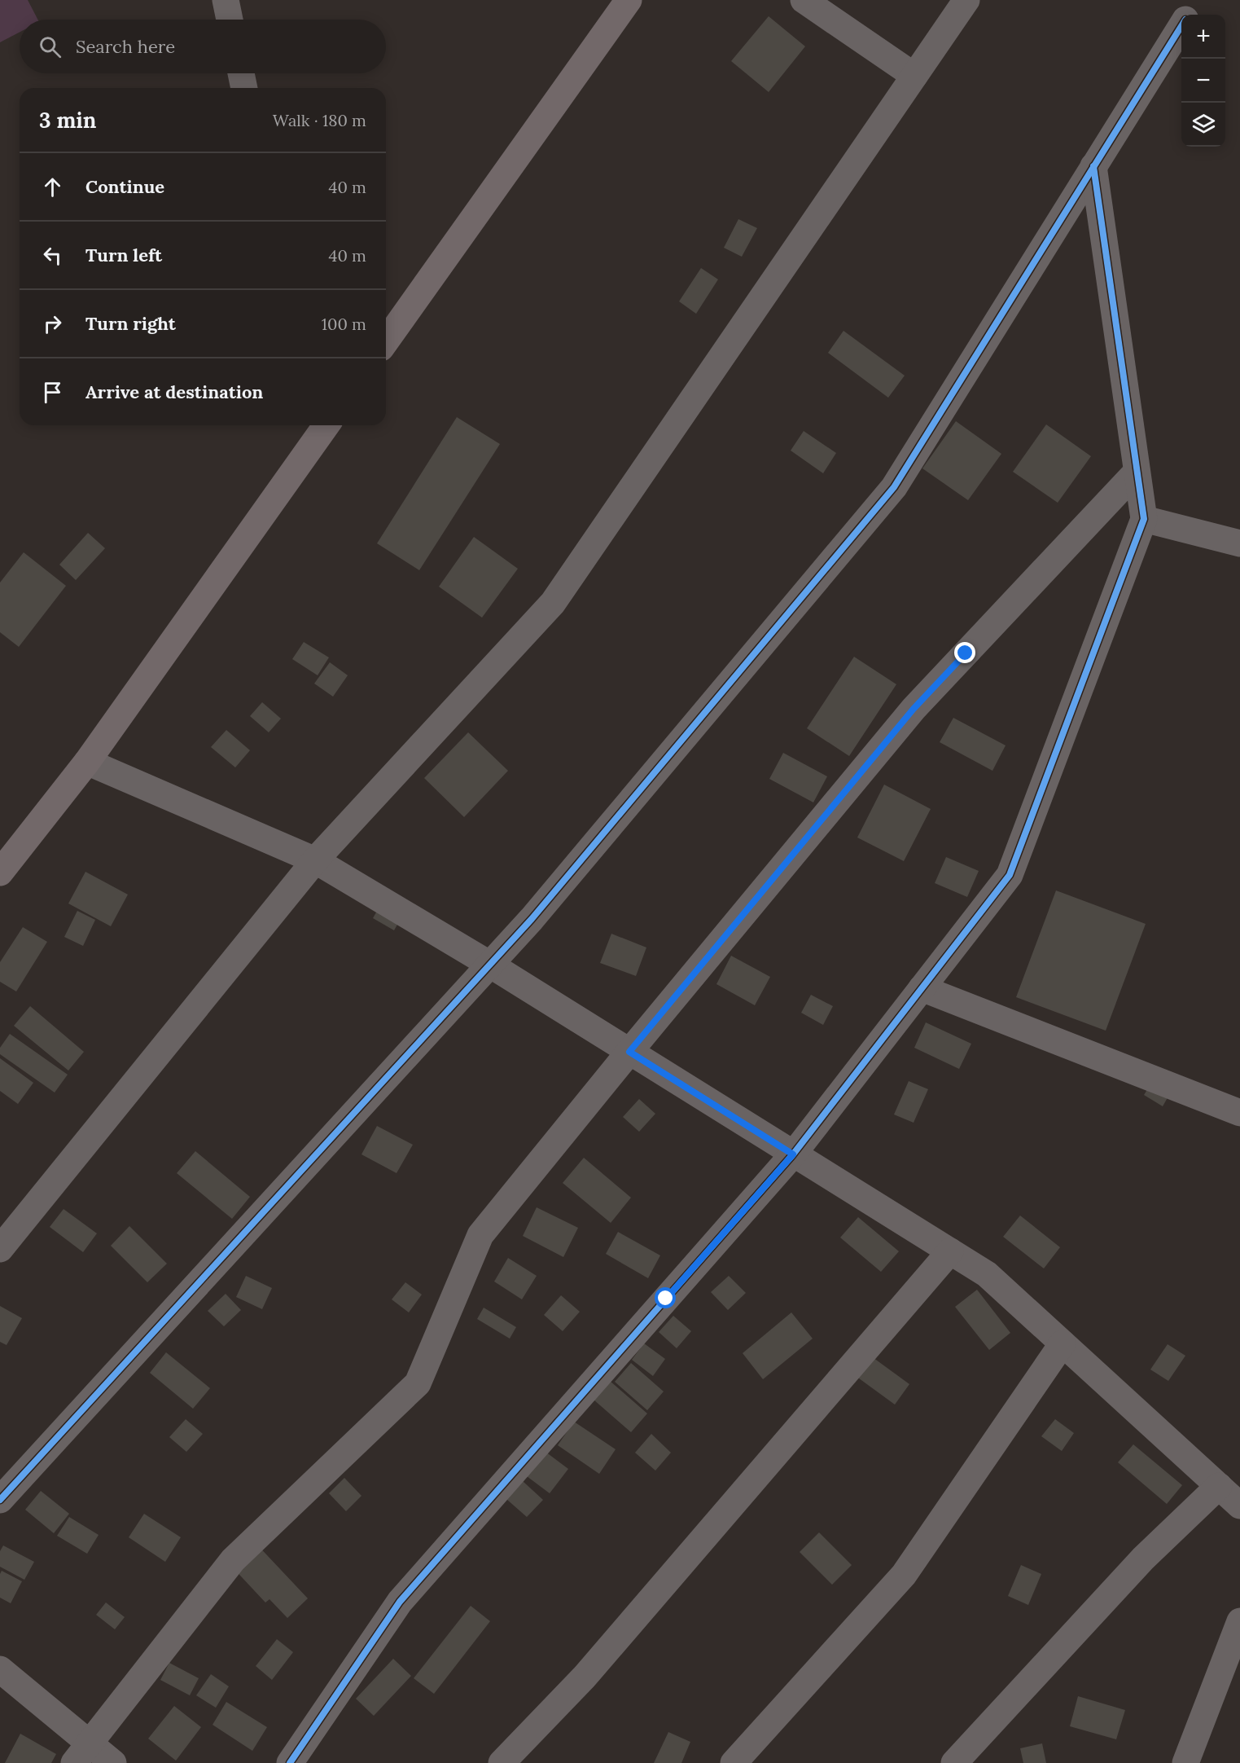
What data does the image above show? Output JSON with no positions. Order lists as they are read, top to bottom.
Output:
{
  "page": {
    "map_buttons": ["+", "−"],
    "search": "Search here",
    "heading": ["3 min", "Walk · 180 m"],
    "list": [
      ["Continue", "40 m"],
      ["Turn left", "40 m"],
      ["Turn right", "100 m"],
      "Arrive at destination"
    ]
  }
}
